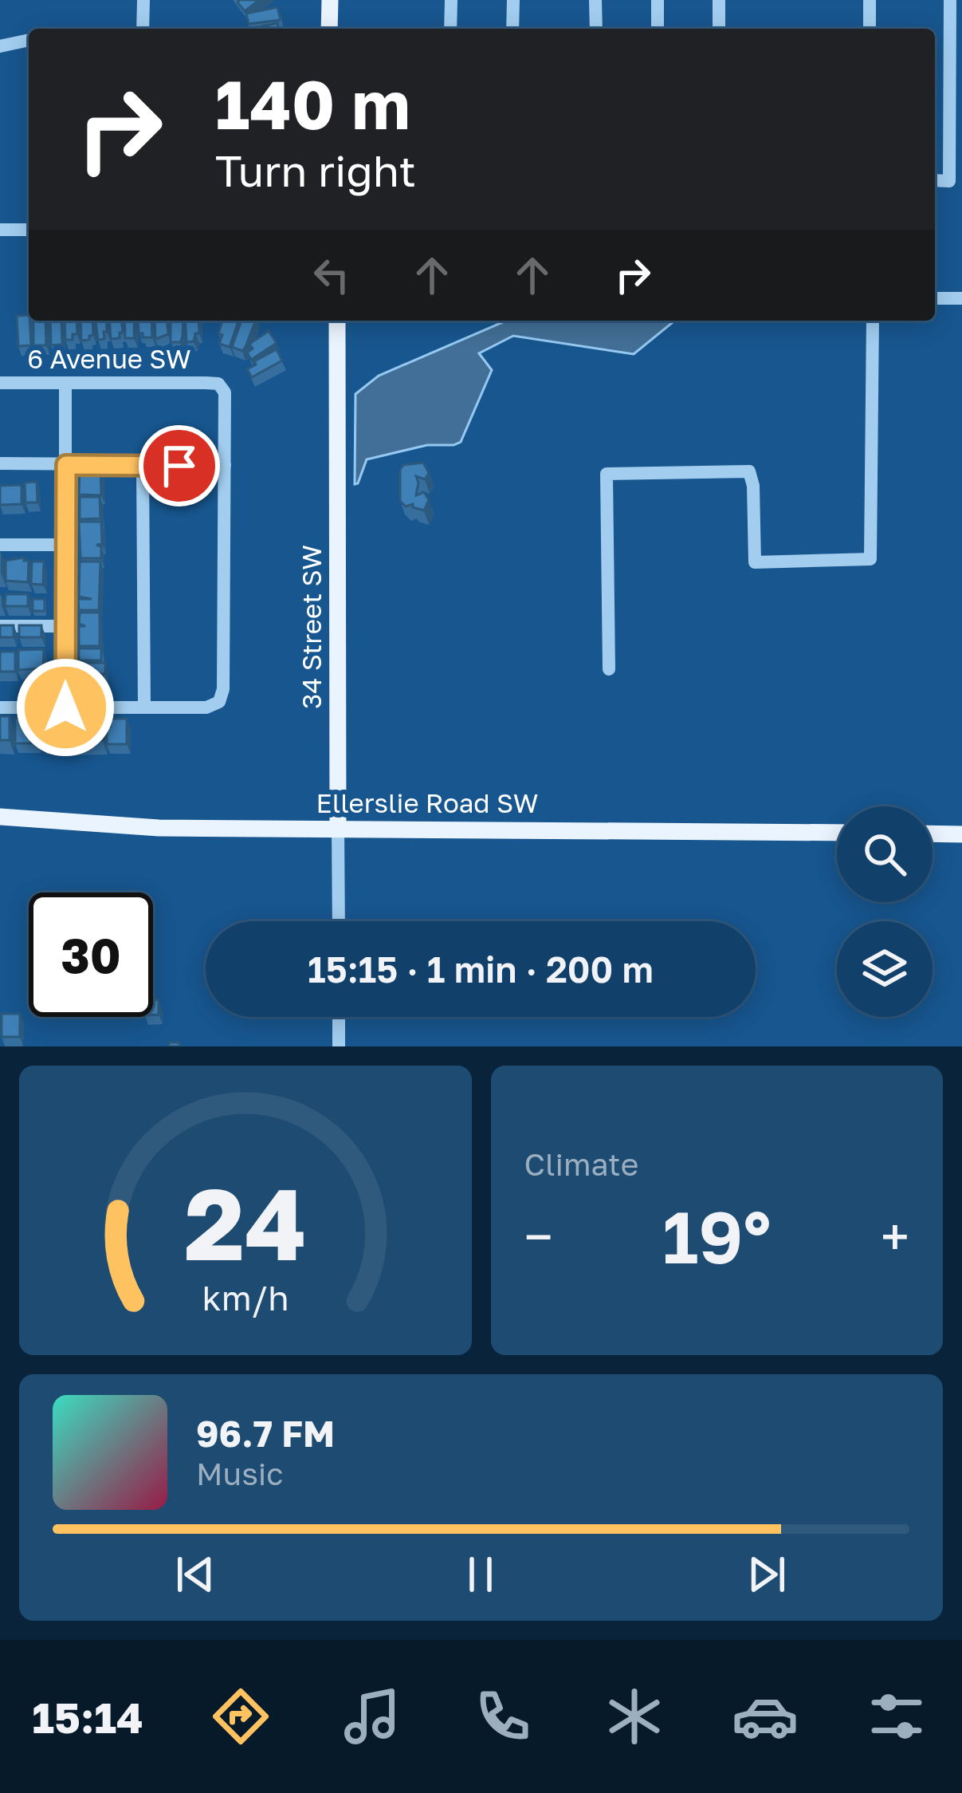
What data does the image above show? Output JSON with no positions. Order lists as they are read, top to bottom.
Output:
{
  "streets": {
    "main road": ["34 Street SW", "Ellerslie Road SW"],
    "street": ["6 Avenue SW"]
  },
  "crossings": [
    ["34 Street SW", "Ellerslie Road SW"]
  ],
  "page": {
    "turn": ["140 m", "Turn right"],
    "limit": "30",
    "trip": "15:15 · 1 min · 200 m",
    "tile": "Climate",
    "heat": ["−", "19°", "+"],
    "song": ["96.7 FM", "Music"],
    "tabs": "15:14",
    "gauge": ["24", "km/h"]
  }
}
